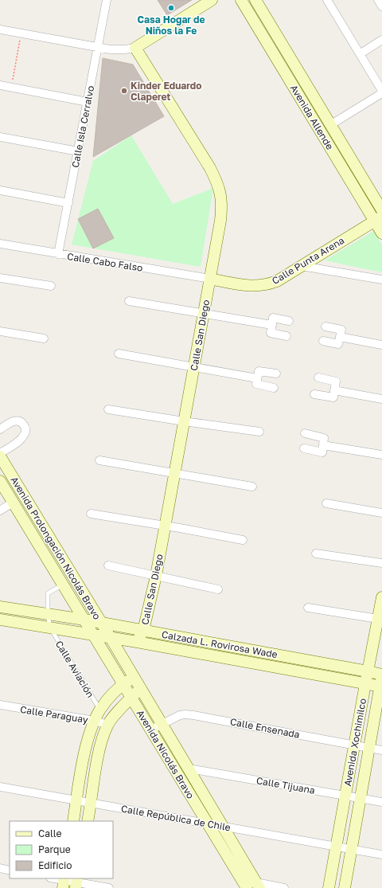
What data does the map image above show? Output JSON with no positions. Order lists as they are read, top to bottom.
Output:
{
  "streets": {
    "street": [
      "Avenida Allende",
      "Calle Isla Cerralvo",
      "Calle Punta Arena",
      "Calle Cabo Falso",
      "Calle San Diego",
      "Avenida Prolongación Nicolás Bravo",
      "Calzada L. Rovirosa Wade",
      "Calle Paraguay",
      "Calle Ensenada",
      "Avenida Xochimilco",
      "Avenida Nicolás Bravo",
      "Calle Tijuana",
      "Calle República de Chile"
    ],
    "lane": ["Calle Aviación"]
  },
  "crossings": [
    ["Avenida Allende", "Calle Punta Arena"],
    ["Calle Isla Cerralvo", "Calle Cabo Falso"],
    ["Calle Punta Arena", "Calle Cabo Falso"],
    ["Calle Punta Arena", "Calle San Diego"],
    ["Calle Cabo Falso", "Calle San Diego"],
    ["Calle San Diego", "Calzada L. Rovirosa Wade"],
    ["Avenida Prolongación Nicolás Bravo", "Calzada L. Rovirosa Wade"],
    ["Avenida Prolongación Nicolás Bravo", "Avenida Nicolás Bravo"],
    ["Calzada L. Rovirosa Wade", "Calle Aviación"],
    ["Calzada L. Rovirosa Wade", "Avenida Xochimilco"],
    ["Calzada L. Rovirosa Wade", "Avenida Nicolás Bravo"],
    ["Calle Ensenada", "Avenida Xochimilco"],
    ["Calle Ensenada", "Avenida Nicolás Bravo"],
    ["Avenida Xochimilco", "Calle Tijuana"],
    ["Avenida Xochimilco", "Calle República de Chile"],
    ["Avenida Nicolás Bravo", "Calle Tijuana"],
    ["Avenida Nicolás Bravo", "Calle República de Chile"]
  ],
  "places": ["Casa Hogar de Niños la Fe", "Kinder Eduardo Claperet"],
  "legend": ["Calle", "Parque", "Edificio"]
}
